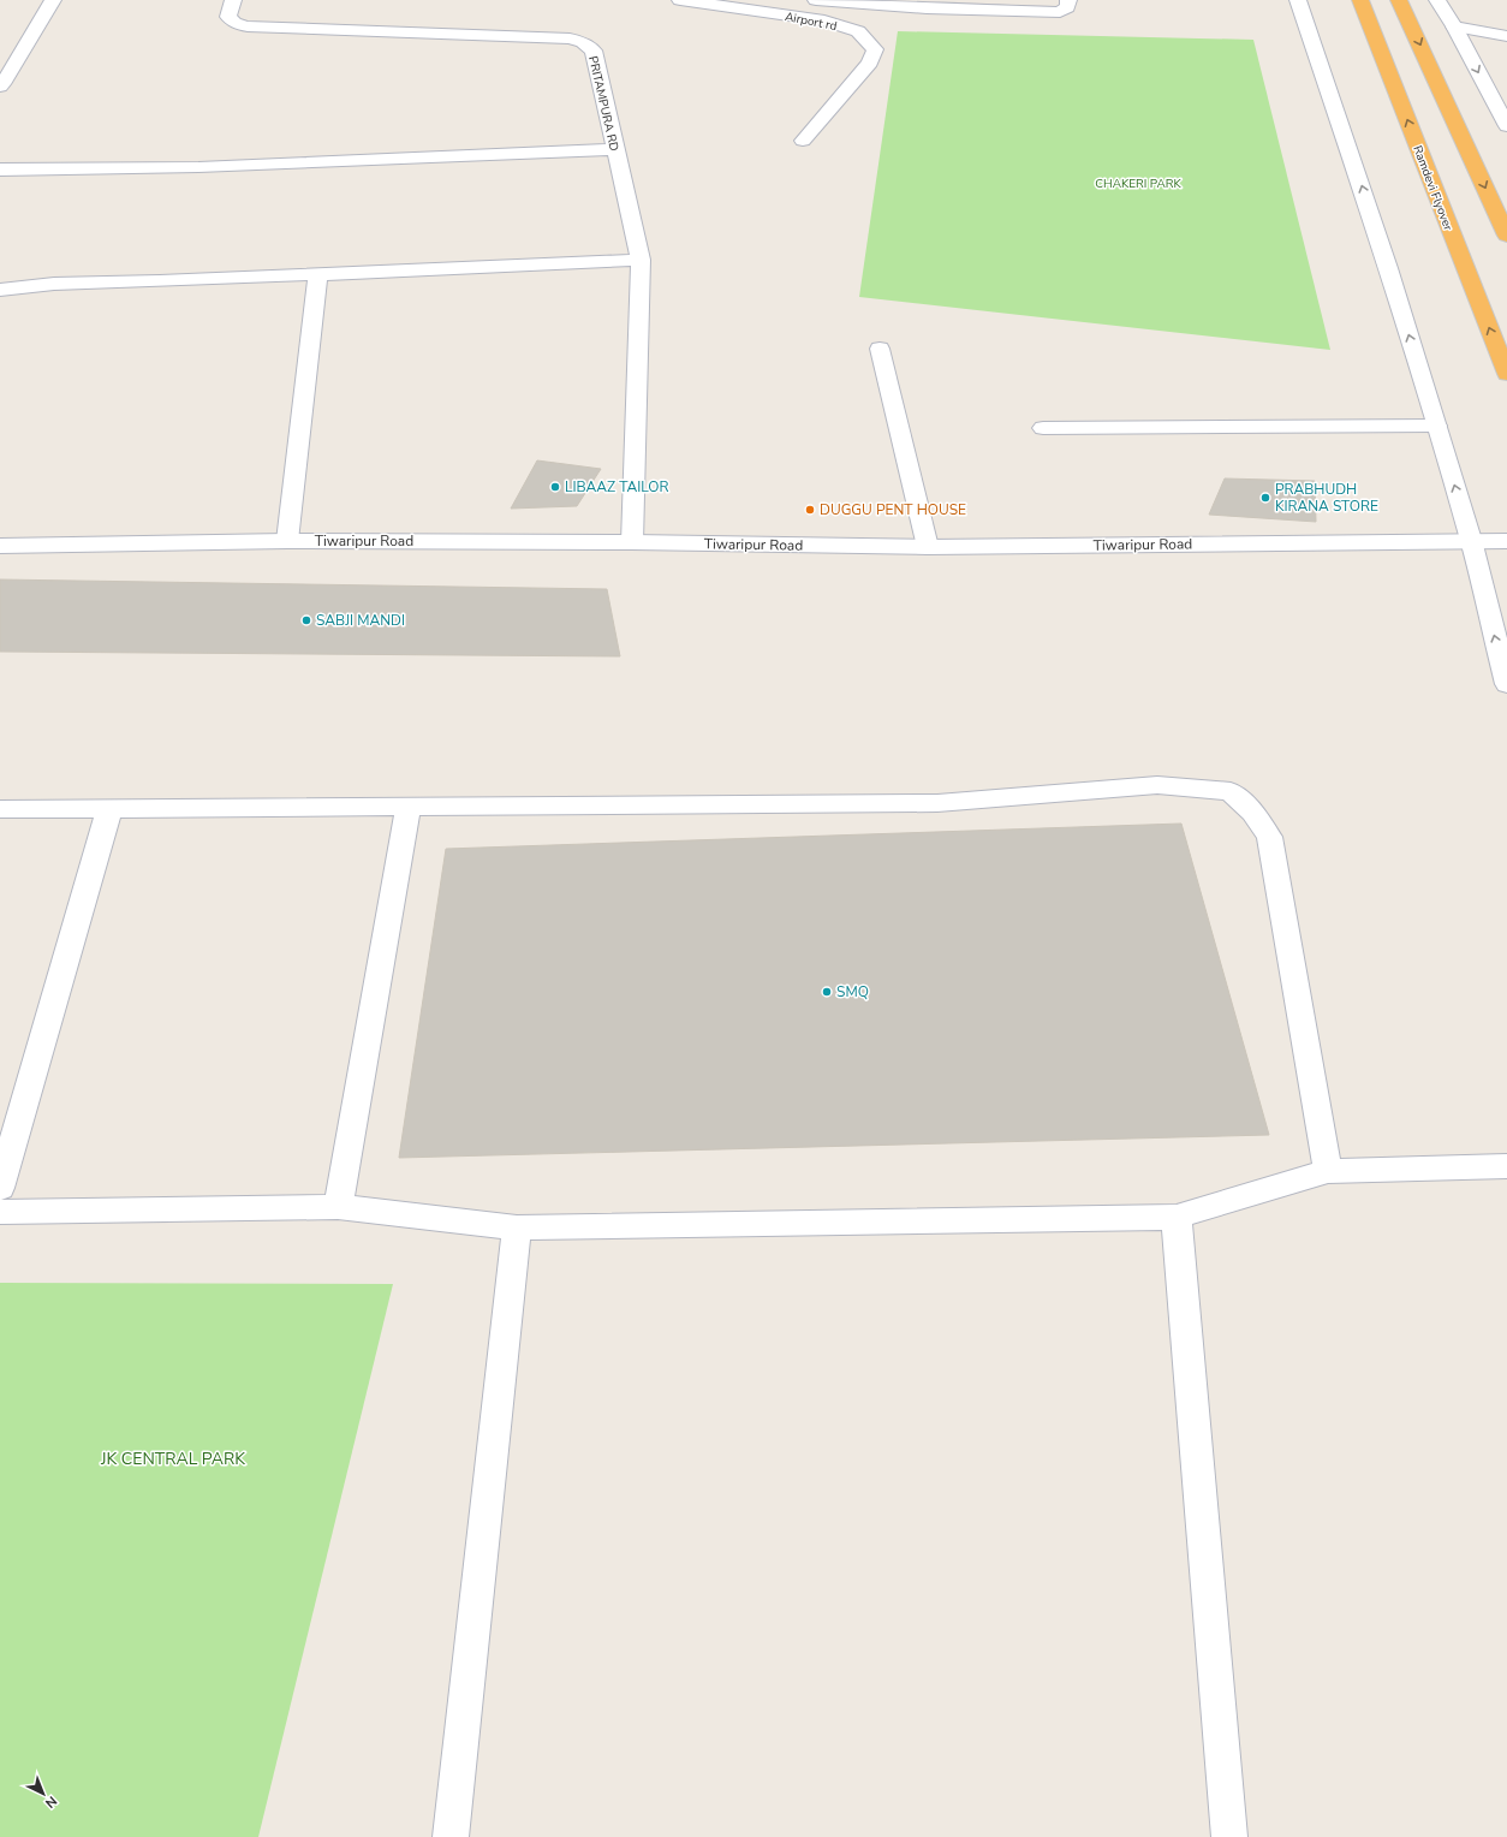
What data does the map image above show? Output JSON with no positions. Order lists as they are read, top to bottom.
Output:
{
  "streets": {
    "highway": ["Ramdevi Flyover"],
    "street": ["Airport rd", "PRITAMPURA RD", "Tiwaripur Road"]
  },
  "crossings": [
    ["PRITAMPURA RD", "Tiwaripur Road"]
  ],
  "parks": ["CHAKERI PARK", "JK CENTRAL PARK"],
  "places": [
    "LIBAAZ TAILOR",
    "PRABHUDH KIRANA STORE",
    "DUGGU PENT HOUSE",
    "SABJI MANDI",
    "SMQ"
  ],
  "north": "bottom right"
}
